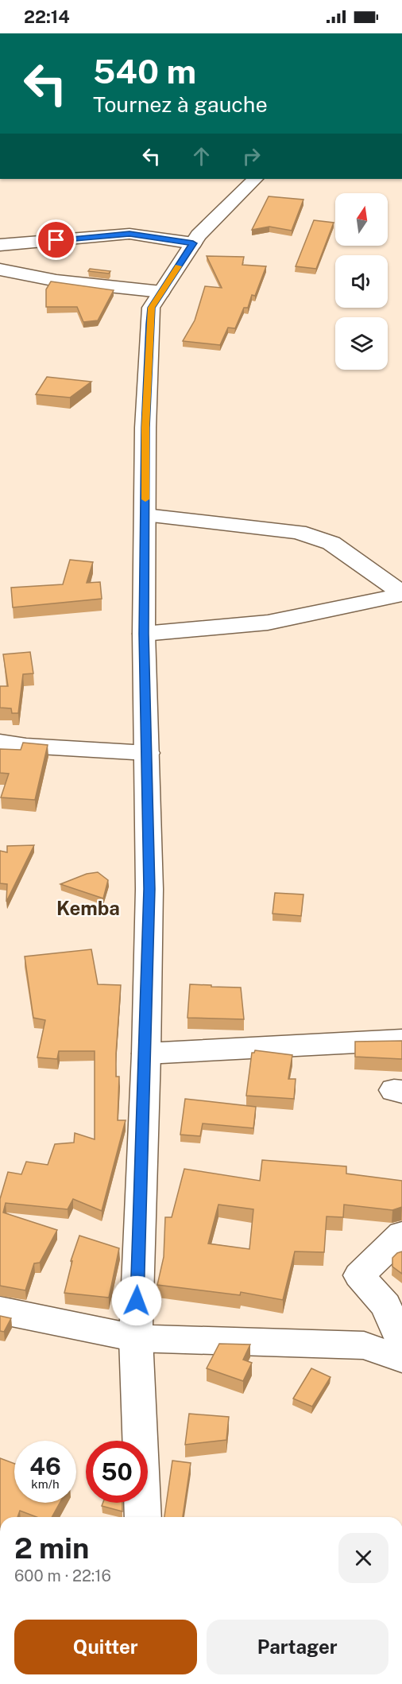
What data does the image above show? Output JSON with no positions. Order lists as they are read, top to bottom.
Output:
{
  "districts": ["Kemba"],
  "north": "top",
  "page": {
    "status": "22:14",
    "turn": ["540 m", "Tournez à gauche"],
    "speed": "46 km/h",
    "limit": "50",
    "heading": ["2 min", "600 m · 22:16"],
    "buttons": ["Quitter", "Partager"]
  }
}
